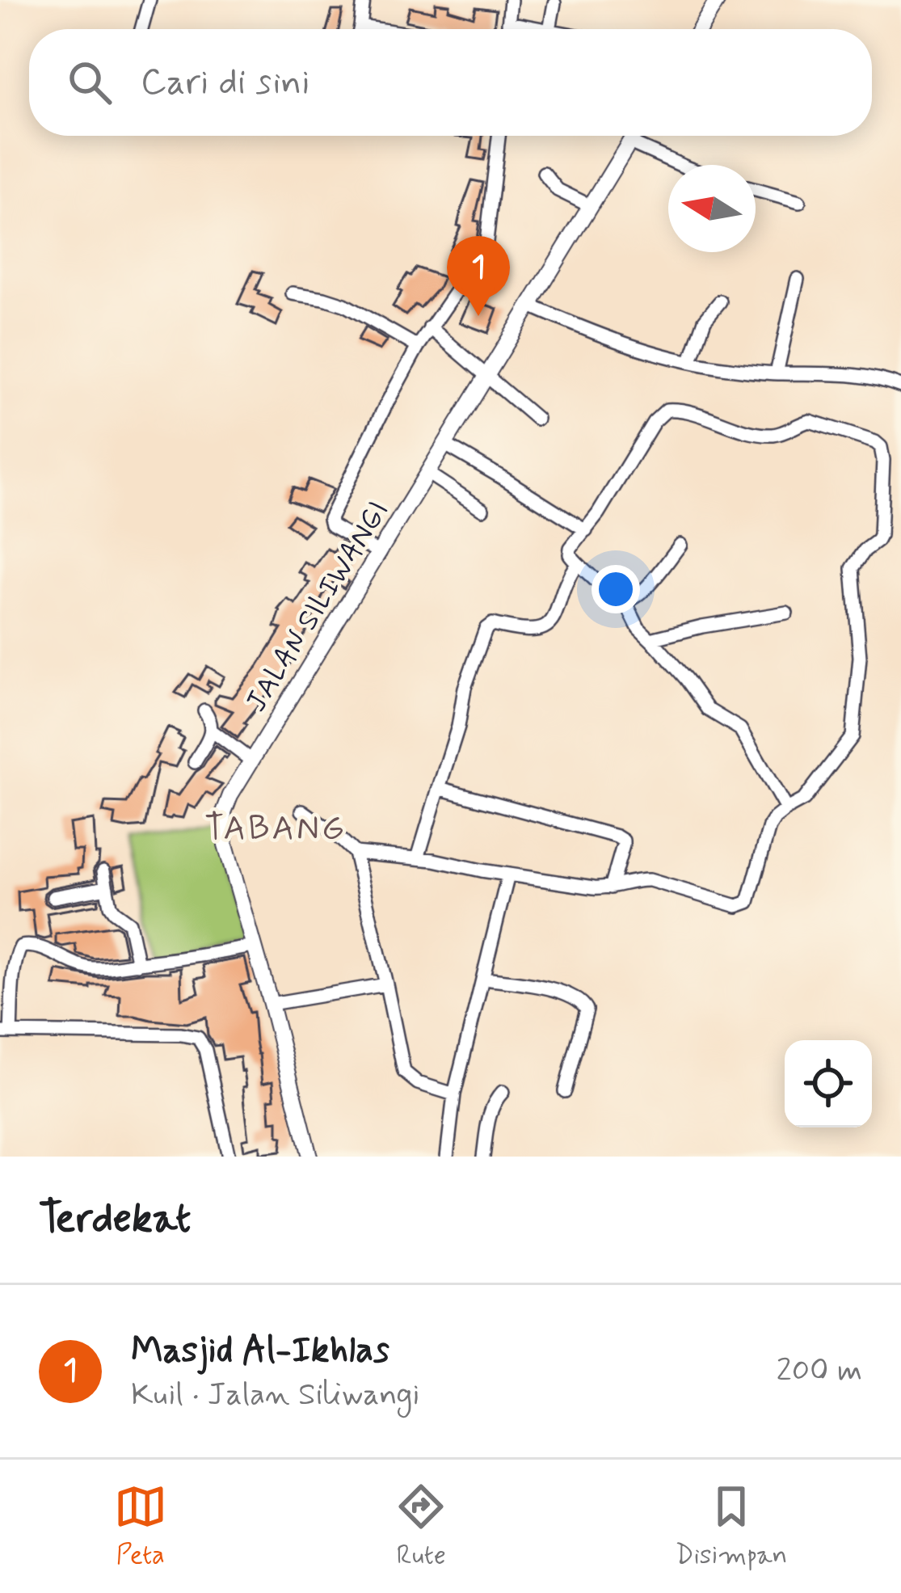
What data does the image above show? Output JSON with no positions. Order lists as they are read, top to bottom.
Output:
{
  "streets": {
    "main road": ["JALAN SILIWANGI"]
  },
  "districts": ["TABANG"],
  "north": "left",
  "page": {
    "search": "Cari di sini",
    "pins": "1",
    "heading": "Terdekat",
    "list": [
      {
        "mark": "1",
        "name": "Masjid Al-Ikhlas",
        "note": "Kuil · Jalan Siliwangi",
        "value": "200 m"
      }
    ],
    "nav": ["Peta", "Rute", "Disimpan"]
  }
}
